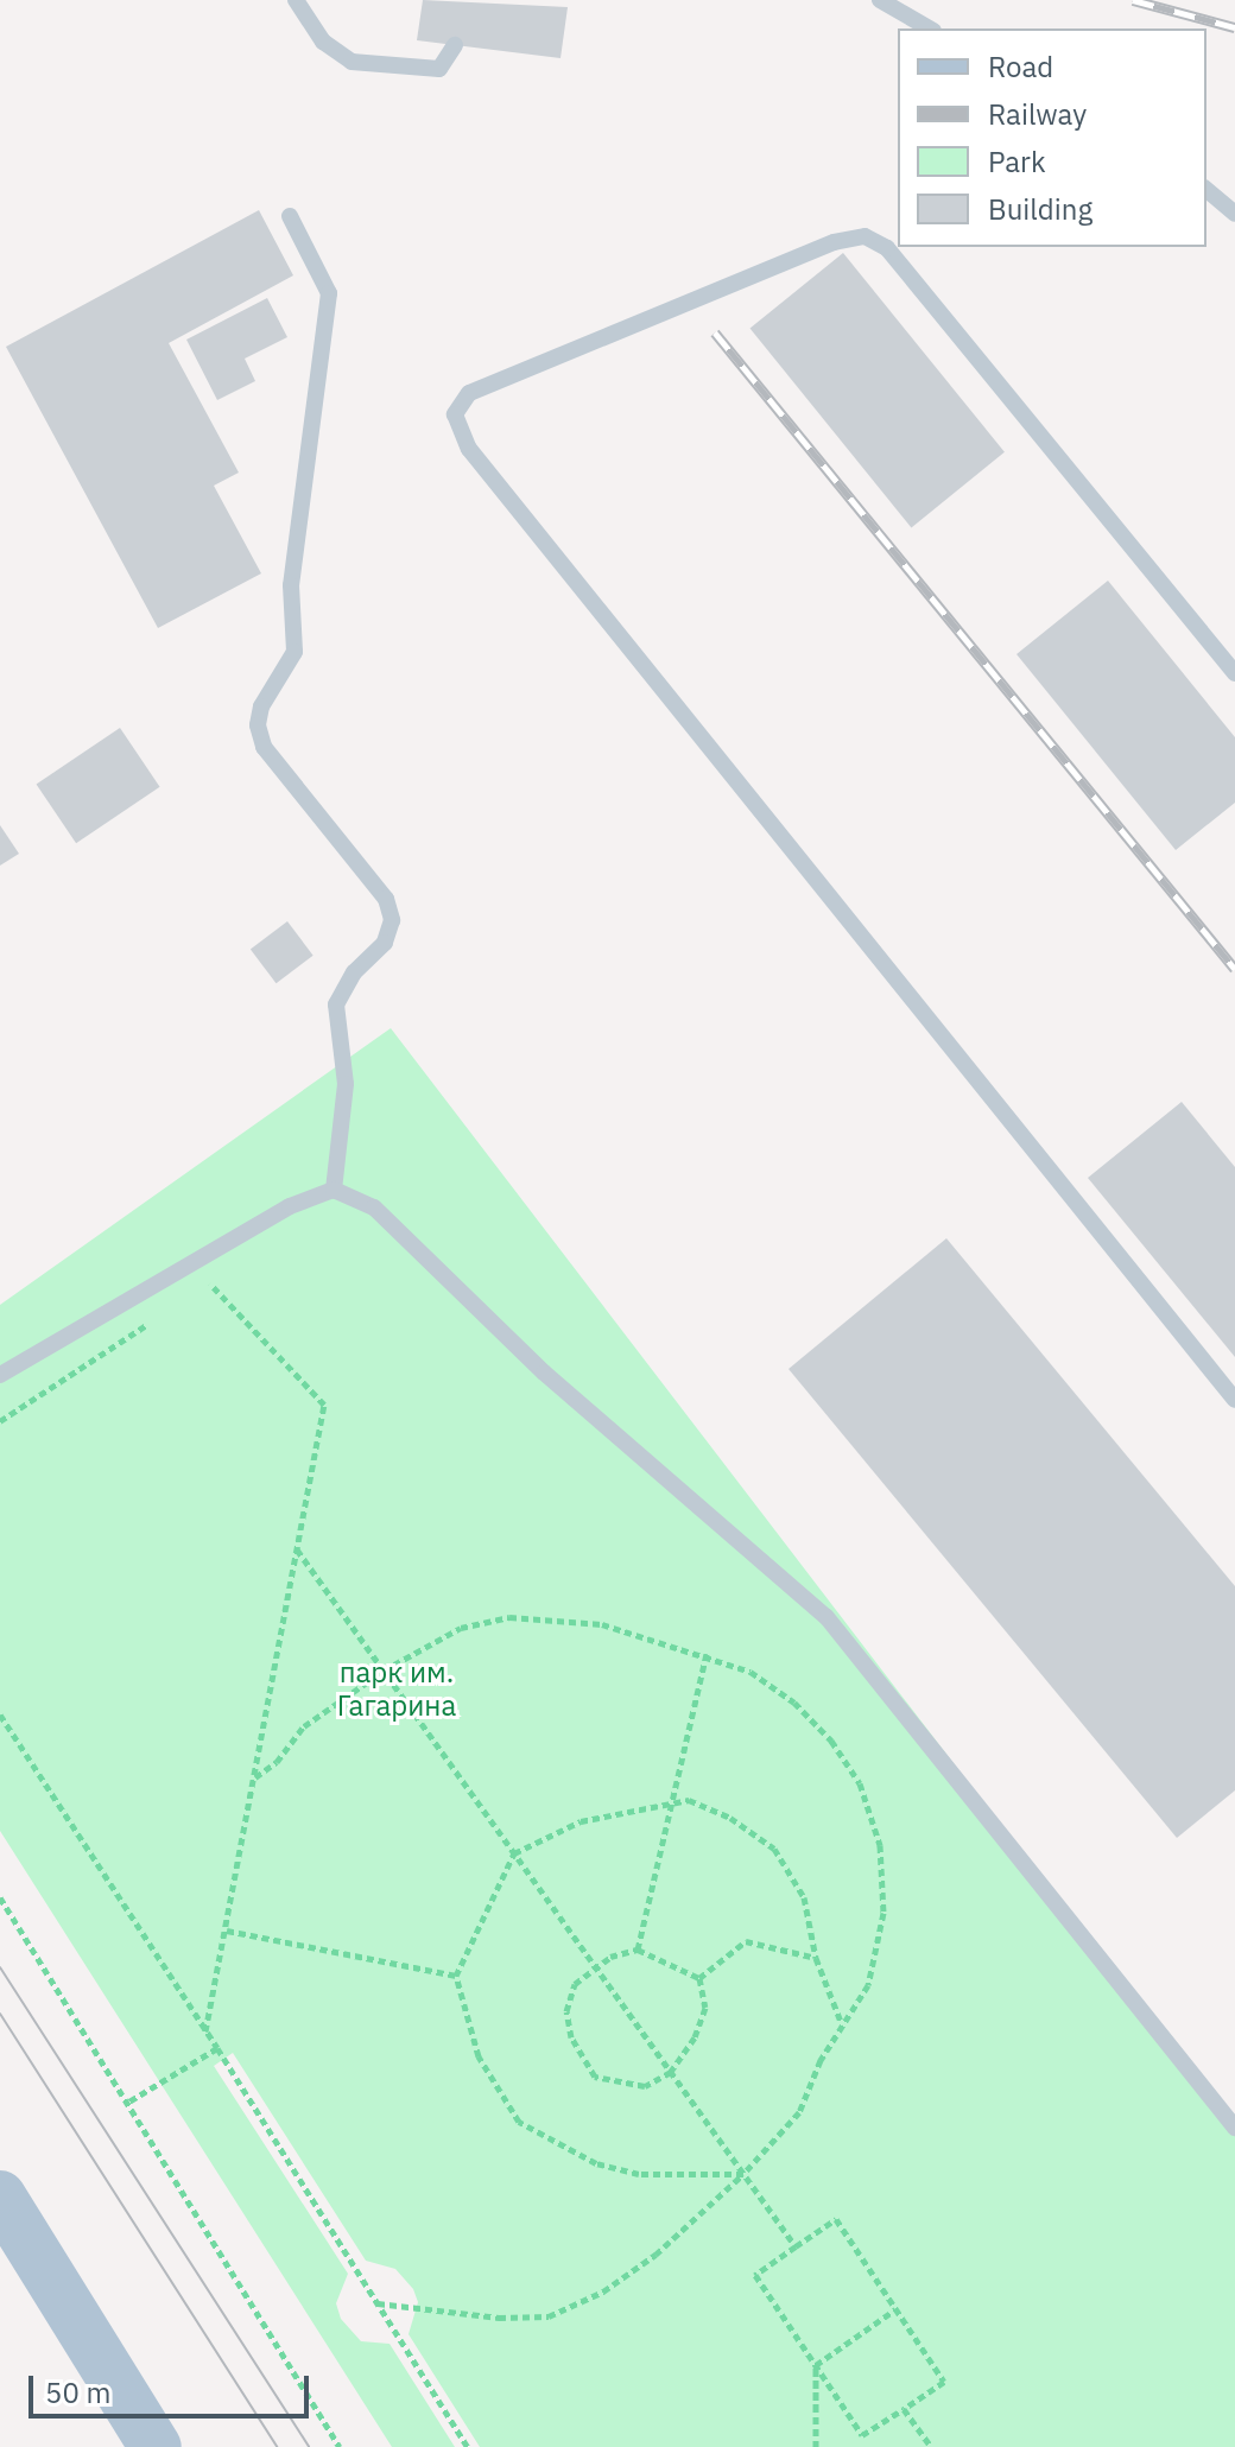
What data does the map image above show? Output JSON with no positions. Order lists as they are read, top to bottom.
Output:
{
  "parks": ["парк им. Гагарина"],
  "legend": [
    "Road",
    "Railway",
    "Park",
    "Building"
  ],
  "scale_bar": "50 m"
}
